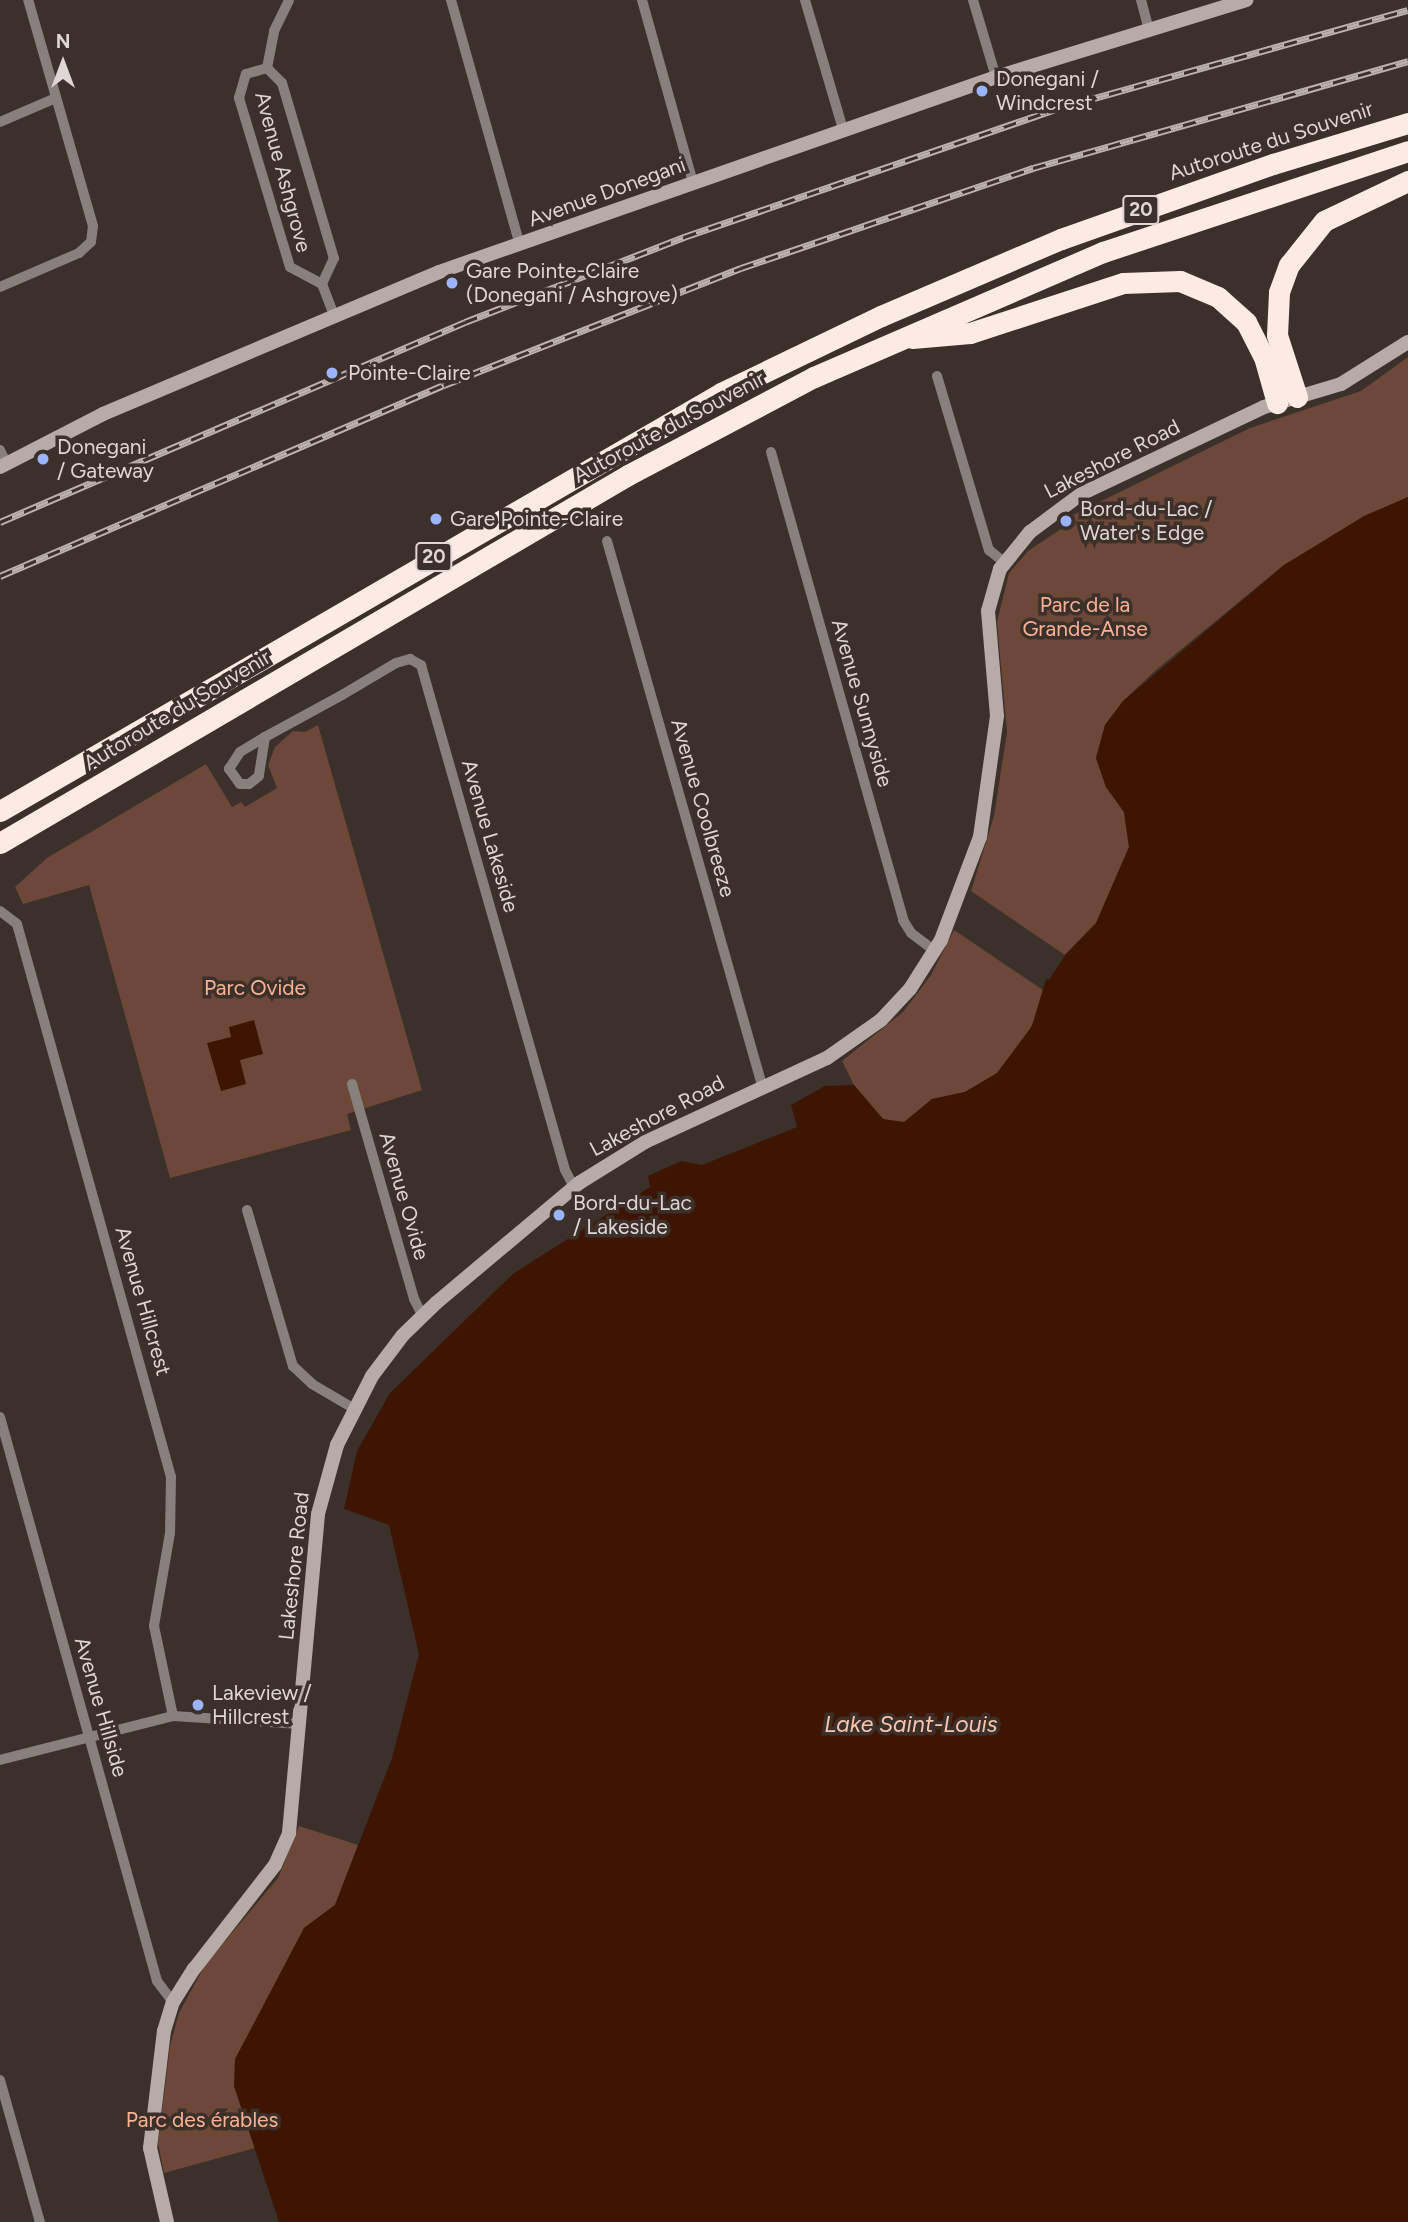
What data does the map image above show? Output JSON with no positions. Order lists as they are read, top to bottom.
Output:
{
  "streets": {
    "highway": ["Autoroute du Souvenir", "20"],
    "street": [
      "Avenue Ashgrove",
      "Avenue Donegani",
      "Lakeshore Road",
      "Avenue Sunnyside",
      "Avenue Coolbreeze",
      "Avenue Lakeside",
      "Avenue Ovide",
      "Avenue Hillcrest",
      "Avenue Hillside"
    ]
  },
  "crossings": [
    ["Lakeshore Road", "Avenue Sunnyside"],
    ["Lakeshore Road", "Avenue Coolbreeze"],
    ["Lakeshore Road", "Avenue Lakeside"],
    ["Lakeshore Road", "Avenue Ovide"],
    ["Lakeshore Road", "Avenue Hillside"]
  ],
  "water": ["Lake Saint-Louis"],
  "parks": ["Parc de la Grande-Anse", "Parc Ovide", "Parc des érables"],
  "places": [
    "Donegani / Windcrest",
    "Gare Pointe-Claire (Donegani / Ashgrove)",
    "Pointe-Claire",
    "Donegani / Gateway",
    "Gare Pointe-Claire",
    "Bord-du-Lac / Water's Edge",
    "Bord-du-Lac / Lakeside",
    "Lakeview / Hillcrest"
  ],
  "north": "top"
}
